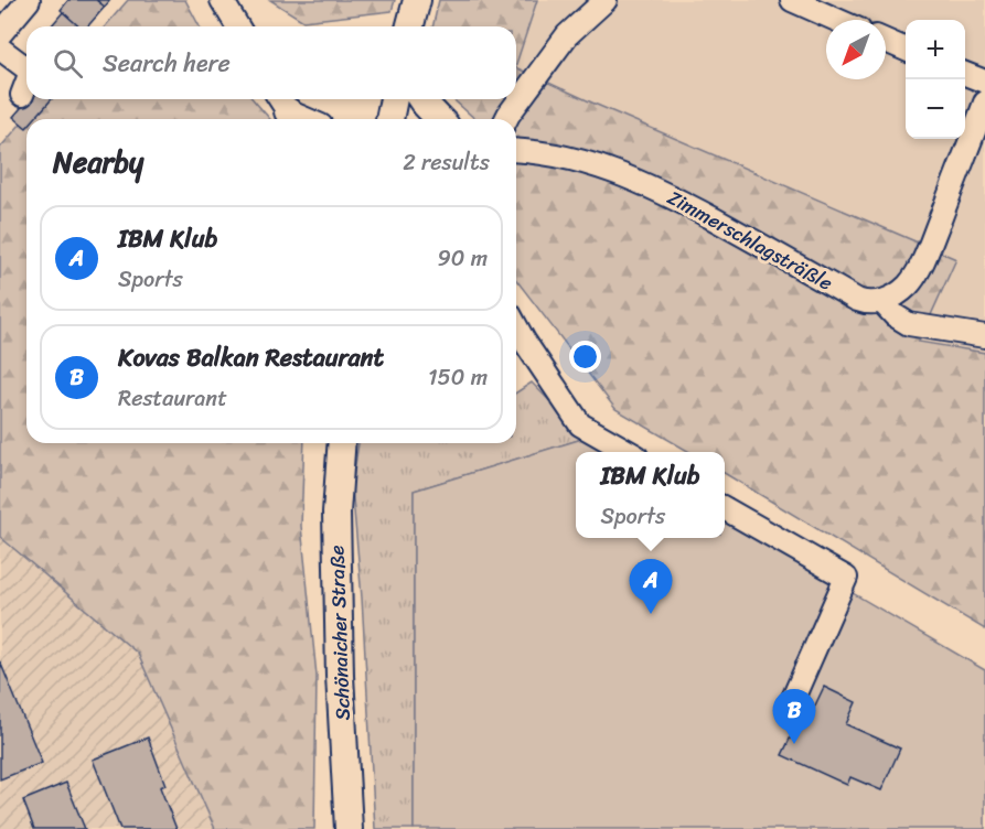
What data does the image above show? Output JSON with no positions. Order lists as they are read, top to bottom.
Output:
{
  "streets": {
    "main road": ["Schönaicher Straße"],
    "street": ["Zimmerschlagsträßle"]
  },
  "north": "bottom left",
  "page": {
    "map_buttons": ["+", "−"],
    "search": "Search here",
    "heading": ["Nearby", "2 results"],
    "list": [
      {
        "mark": "A",
        "name": "IBM Klub",
        "note": "Sports",
        "value": "90 m"
      },
      {
        "mark": "B",
        "name": "Kovas Balkan Restaurant",
        "note": "Restaurant",
        "value": "150 m"
      }
    ],
    "popup": ["IBM Klub", "Sports"],
    "pins": ["A", "B"]
  }
}
